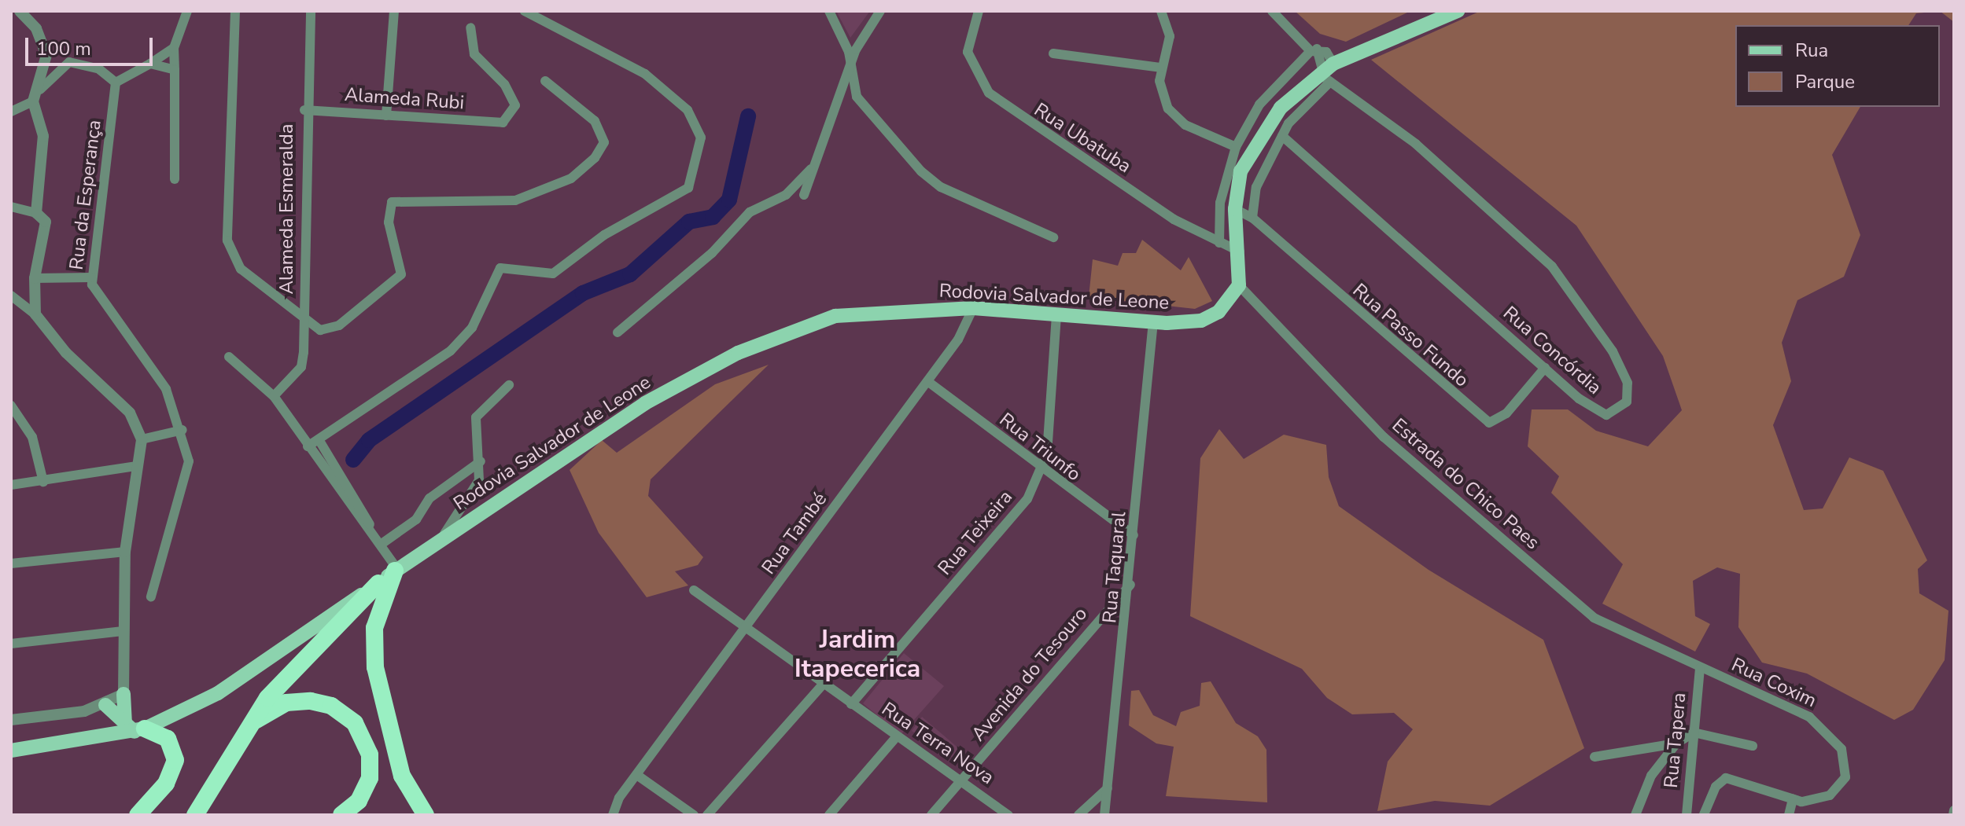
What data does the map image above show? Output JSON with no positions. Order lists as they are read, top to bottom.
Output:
{
  "streets": {
    "main road": ["Rodovia Salvador de Leone"],
    "street": [
      "Alameda Rubi",
      "Rua Ubatuba",
      "Rua da Esperança",
      "Alameda Esmeralda",
      "Rua Passo Fundo",
      "Rua Concórdia",
      "Rua Triunfo",
      "Estrada do Chico Paes",
      "Rua Teixeira",
      "Rua També",
      "Rua Taquaral",
      "Avenida do Tesouro",
      "Rua Coxim",
      "Rua Tapera",
      "Rua Terra Nova"
    ]
  },
  "crossings": [
    ["Alameda Rubi", "Alameda Esmeralda"],
    ["Rodovia Salvador de Leone", "Estrada do Chico Paes"],
    ["Rodovia Salvador de Leone", "Rua Teixeira"],
    ["Rodovia Salvador de Leone", "Rua També"],
    ["Rodovia Salvador de Leone", "Rua Taquaral"],
    ["Rua Passo Fundo", "Rua Concórdia"],
    ["Rua Triunfo", "Rua Teixeira"],
    ["Rua Triunfo", "Rua També"],
    ["Rua Triunfo", "Rua Taquaral"],
    ["Estrada do Chico Paes", "Rua Coxim"],
    ["Estrada do Chico Paes", "Rua Tapera"],
    ["Rua Teixeira", "Rua Terra Nova"],
    ["Rua També", "Rua Terra Nova"],
    ["Rua Taquaral", "Avenida do Tesouro"],
    ["Avenida do Tesouro", "Rua Terra Nova"],
    ["Rua Coxim", "Rua Tapera"]
  ],
  "districts": ["Jardim Itapecerica"],
  "legend": ["Rua", "Parque"],
  "scale_bar": "100 m"
}
